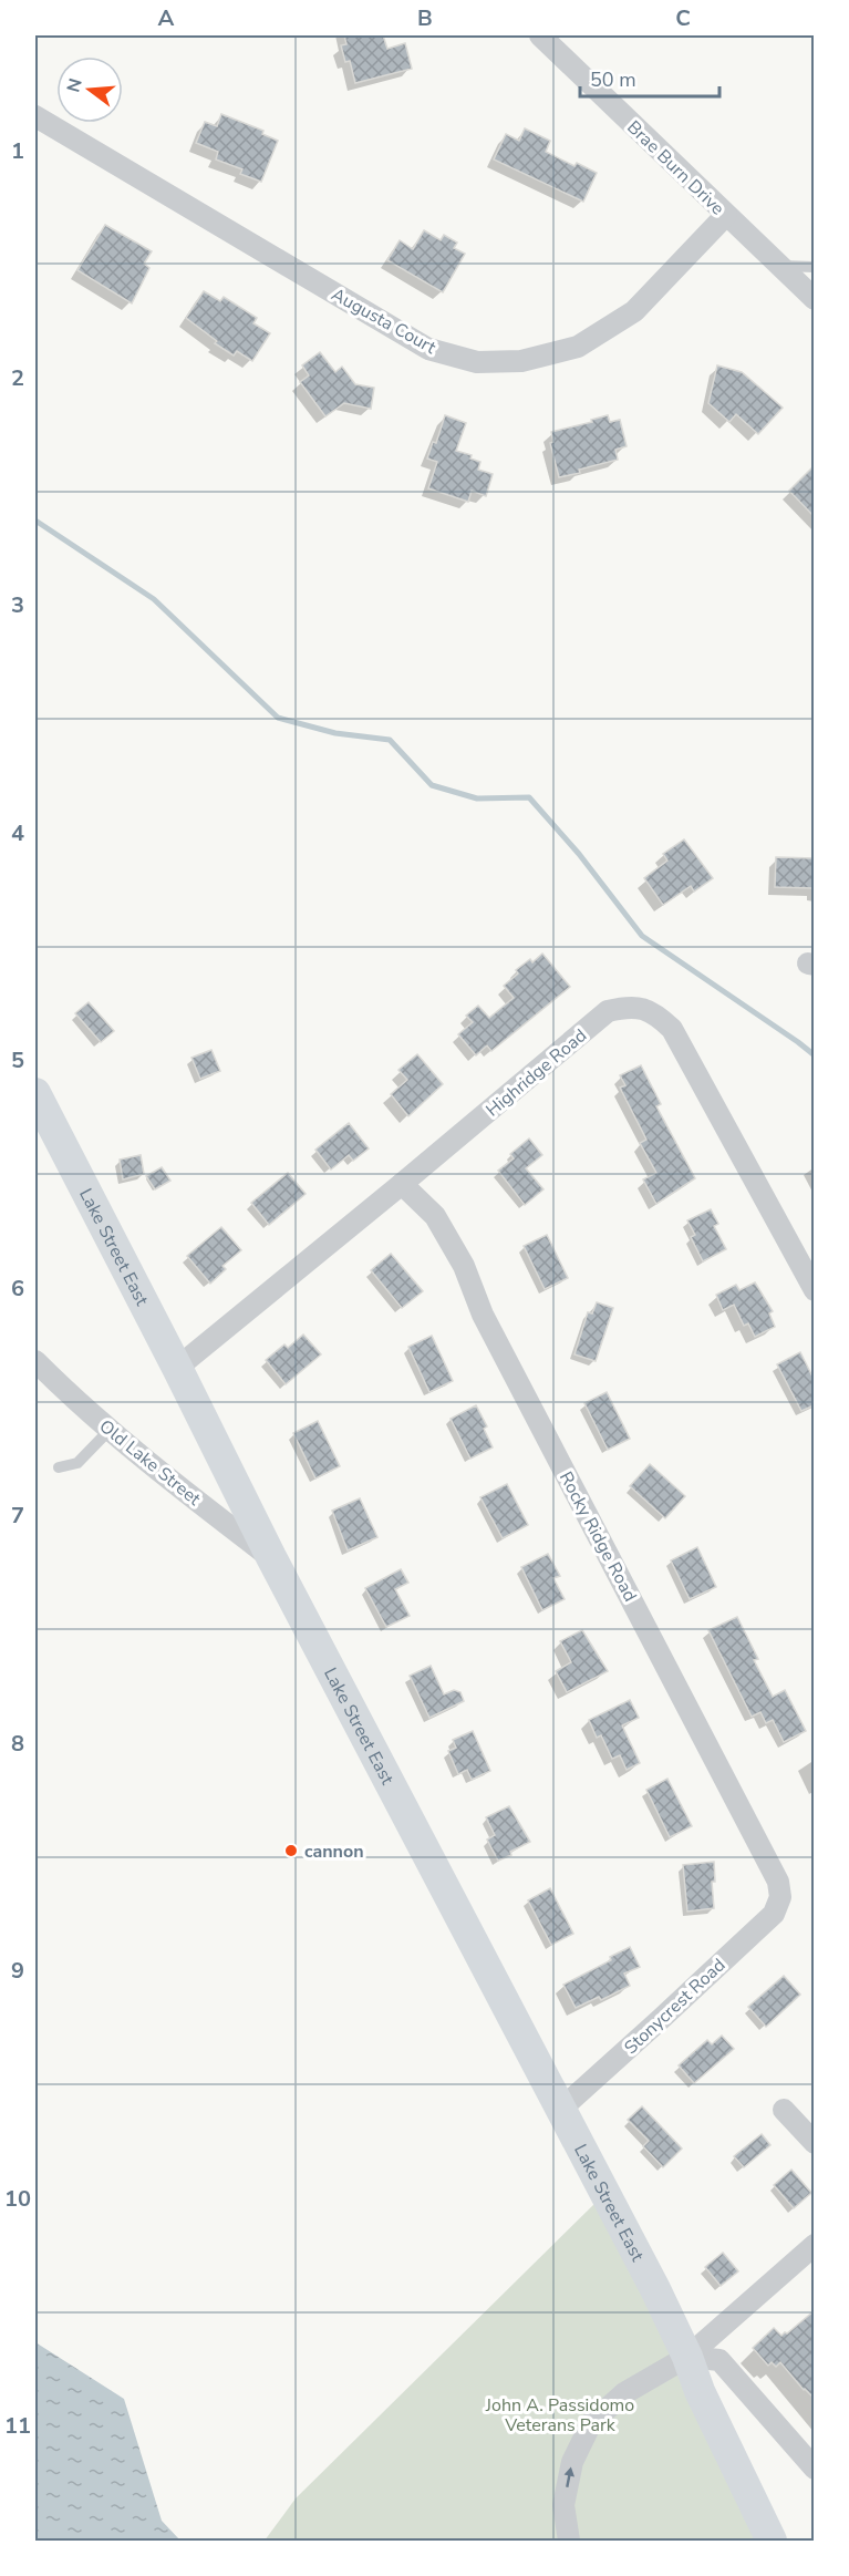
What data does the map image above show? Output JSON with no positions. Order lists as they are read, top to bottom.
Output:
{
  "streets": {
    "main road": ["Lake Street East"],
    "street": [
      "Brae Burn Drive",
      "Augusta Court",
      "Highridge Road",
      "Old Lake Street",
      "Rocky Ridge Road",
      "Stonycrest Road"
    ]
  },
  "crossings": [
    ["Brae Burn Drive", "Augusta Court"],
    ["Highridge Road", "Lake Street East"],
    ["Highridge Road", "Rocky Ridge Road"],
    ["Lake Street East", "Old Lake Street"],
    ["Lake Street East", "Stonycrest Road"],
    ["Rocky Ridge Road", "Stonycrest Road"]
  ],
  "parks": ["John A. Passidomo Veterans Park"],
  "places": ["cannon"],
  "scale_bar": "50 m",
  "north": "left",
  "grid": {
    "columns": ["A", "B", "C"],
    "rows": [
      "1",
      "2",
      "3",
      "4",
      "5",
      "6",
      "7",
      "8",
      "9",
      "10",
      "11"
    ]
  }
}
